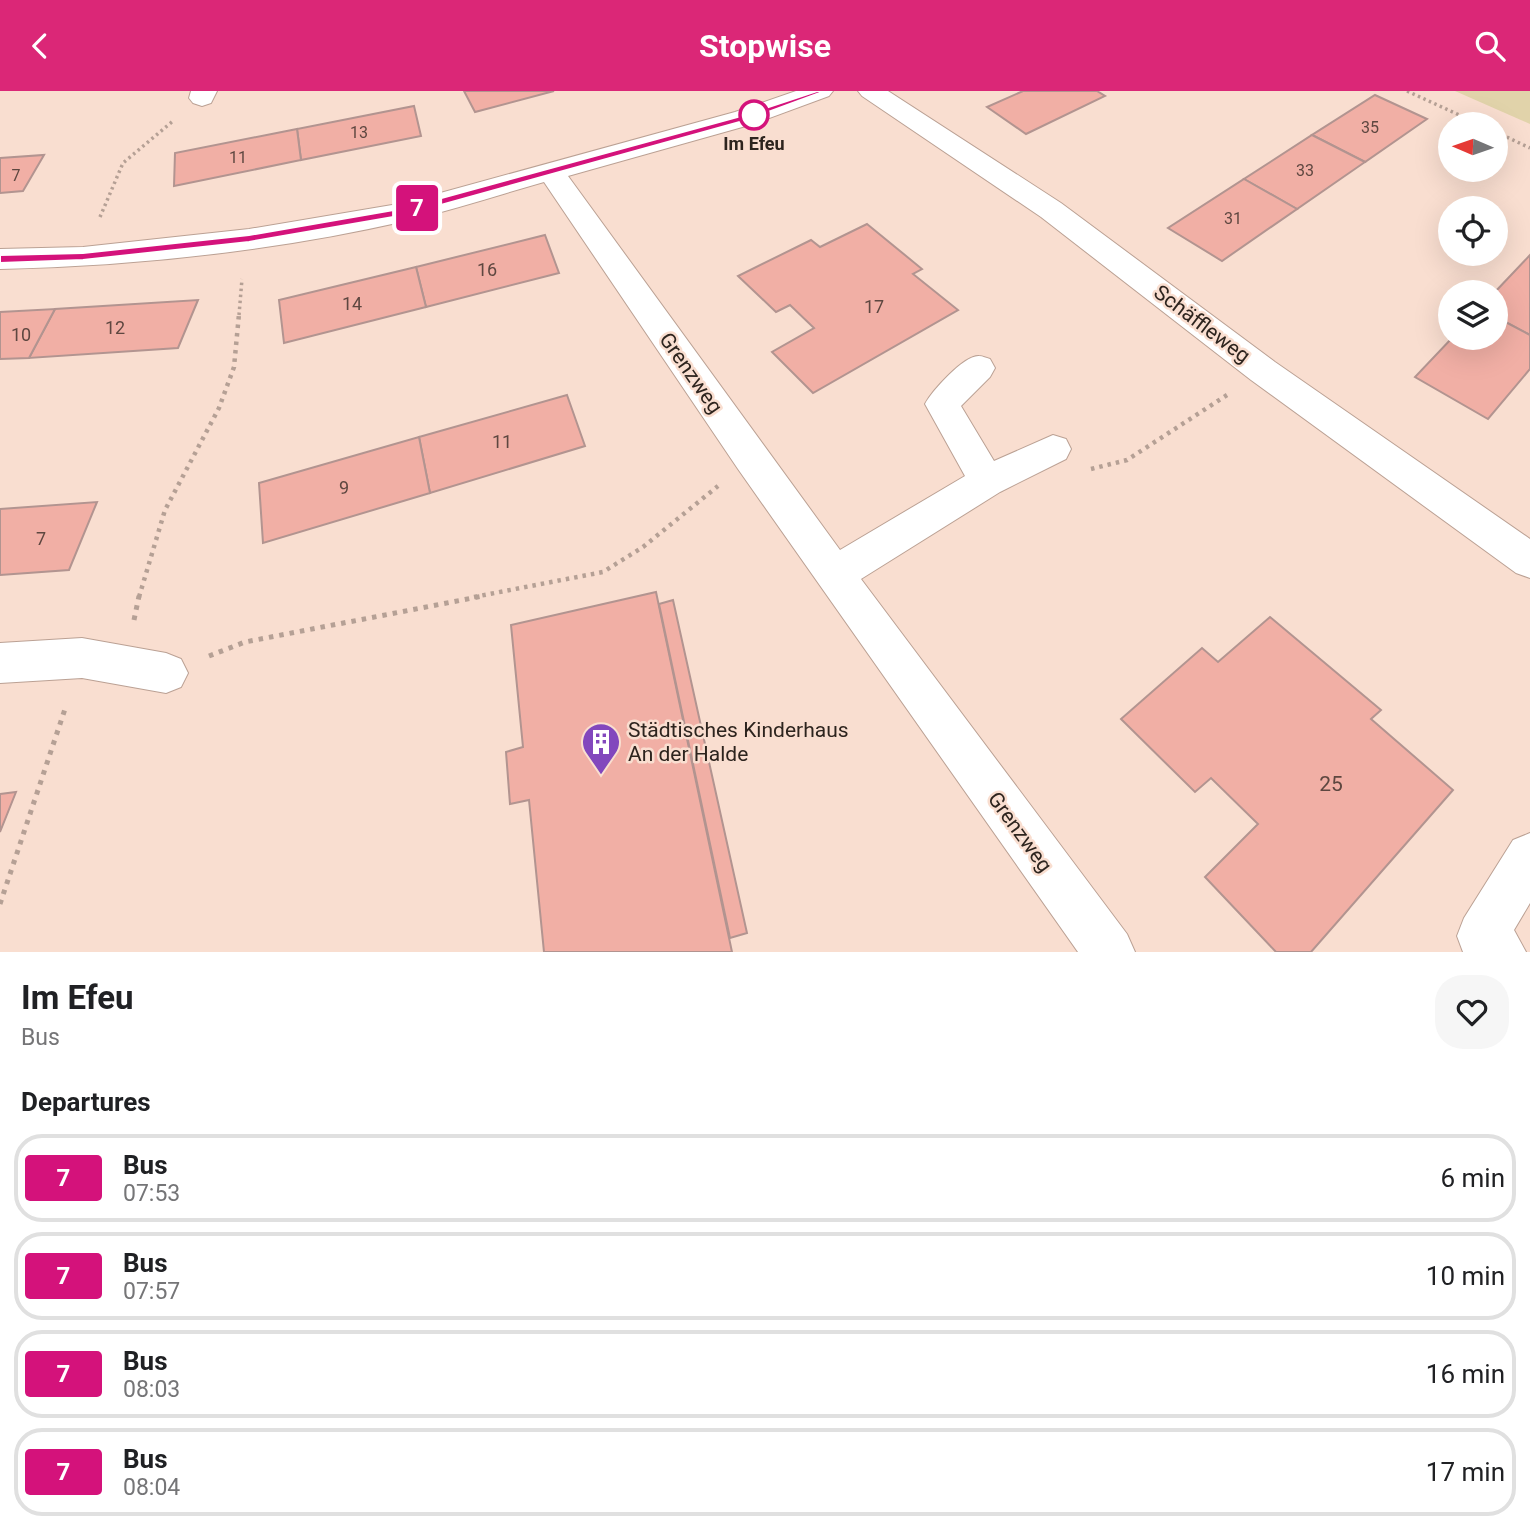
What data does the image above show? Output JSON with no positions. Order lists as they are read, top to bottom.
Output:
{
  "streets": {
    "street": ["Schäffleweg", "Grenzweg"]
  },
  "places": {
    "other": ["Im Efeu"],
    "building": ["Städtisches Kinderhaus An der Halde"]
  },
  "lines": ["bus line 7"],
  "house_numbers": [
    "35",
    "13",
    "11",
    "33",
    "7",
    "31",
    "16",
    "14",
    "17",
    "12",
    "10",
    "11",
    "9",
    "7",
    "25"
  ],
  "north": "left",
  "page": {
    "header": "Stopwise",
    "on_map": "7",
    "heading": [
      ["Im Efeu", "Bus"],
      "Departures"
    ],
    "list": [
      {
        "mark": "7",
        "name": "Bus",
        "note": "07:53",
        "value": "6 min"
      },
      {
        "mark": "7",
        "name": "Bus",
        "note": "07:57",
        "value": "10 min"
      },
      {
        "mark": "7",
        "name": "Bus",
        "note": "08:03",
        "value": "16 min"
      },
      {
        "mark": "7",
        "name": "Bus",
        "note": "08:04",
        "value": "17 min"
      }
    ]
  }
}
